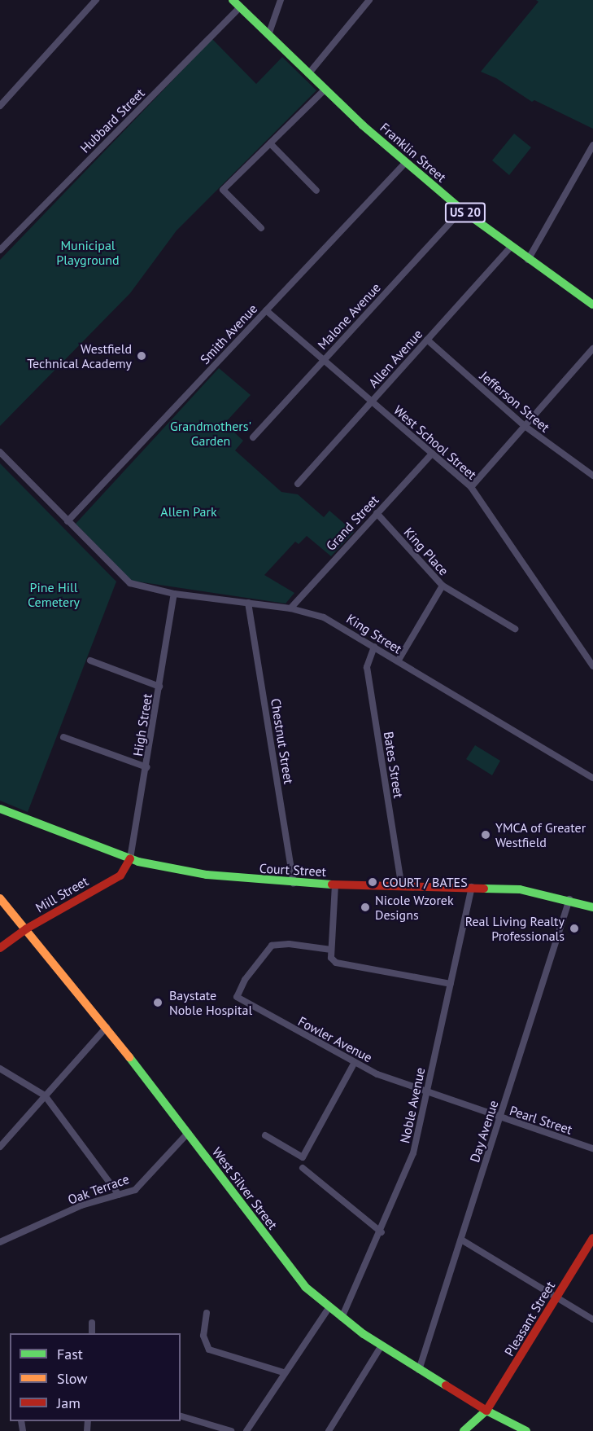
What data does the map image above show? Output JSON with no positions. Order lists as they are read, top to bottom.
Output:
{
  "streets": {
    "main road": [
      "Franklin Street",
      "US 20",
      "Court Street",
      "Mill Street",
      "West Silver Street",
      "Pleasant Street"
    ],
    "street": [
      "Hubbard Street",
      "Malone Avenue",
      "Smith Avenue",
      "Allen Avenue",
      "Jefferson Street",
      "West School Street",
      "Grand Street",
      "King Place",
      "King Street",
      "High Street",
      "Chestnut Street",
      "Bates Street",
      "Fowler Avenue",
      "Noble Avenue",
      "Pearl Street",
      "Day Avenue",
      "Oak Terrace"
    ]
  },
  "crossings": [
    ["Hubbard Street", "Franklin Street"],
    ["Franklin Street", "Malone Avenue"],
    ["Franklin Street", "Smith Avenue"],
    ["Franklin Street", "Allen Avenue"],
    ["Malone Avenue", "West School Street"],
    ["Smith Avenue", "West School Street"],
    ["Smith Avenue", "King Street"],
    ["Allen Avenue", "Jefferson Street"],
    ["Allen Avenue", "West School Street"],
    ["West School Street", "Grand Street"],
    ["Grand Street", "King Place"],
    ["Grand Street", "King Street"],
    ["King Street", "High Street"],
    ["King Street", "Chestnut Street"],
    ["King Street", "Bates Street"],
    ["High Street", "Court Street"],
    ["High Street", "Mill Street"],
    ["Chestnut Street", "Court Street"],
    ["Bates Street", "Court Street"],
    ["Court Street", "Mill Street"],
    ["Court Street", "Noble Avenue"],
    ["Court Street", "Day Avenue"],
    ["Mill Street", "West Silver Street"],
    ["Fowler Avenue", "Noble Avenue"],
    ["Fowler Avenue", "Pearl Street"],
    ["Noble Avenue", "Pearl Street"],
    ["Noble Avenue", "West Silver Street"],
    ["Pearl Street", "Day Avenue"],
    ["Day Avenue", "West Silver Street"],
    ["West Silver Street", "Oak Terrace"],
    ["West Silver Street", "Pleasant Street"]
  ],
  "parks": [
    "Municipal Playground",
    "Grandmothers' Garden",
    "Allen Park",
    "Pine Hill Cemetery"
  ],
  "places": [
    "Westfield Technical Academy",
    "YMCA of Greater Westfield",
    "COURT / BATES",
    "Nicole Wzorek Designs",
    "Real Living Realty Professionals",
    "Baystate Noble Hospital"
  ],
  "legend": ["Fast", "Slow", "Jam"]
}
